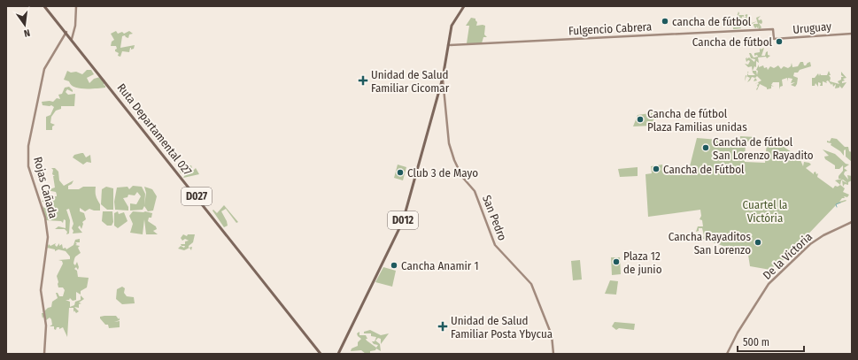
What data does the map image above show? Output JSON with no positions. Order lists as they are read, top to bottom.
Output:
{
  "streets": {
    "main road": [
      "Uruguay",
      "Fulgencio Cabrera",
      "Ruta Departamental 027",
      "Rojas Cañada",
      "D027",
      "San Pedro",
      "D012",
      "De la Victoria"
    ]
  },
  "crossings": [
    ["Uruguay", "Fulgencio Cabrera"],
    ["Fulgencio Cabrera", "D012"],
    ["Ruta Departamental 027", "Rojas Cañada"],
    ["San Pedro", "D012"]
  ],
  "parks": ["Cuartel la Victória"],
  "places": {
    "other": [
      "cancha de fútbol",
      "Cancha de fútbol",
      "Cancha de fútbol Plaza Familias unidas",
      "Cancha de fútbol San Lorenzo Rayadito",
      "Cancha de Fútbol",
      "Club 3 de Mayo",
      "Cancha Rayaditos San Lorenzo",
      "Plaza 12 de junio",
      "Cancha Anamir 1"
    ],
    "health": ["Unidad de Salud Familiar Cicomar", "Unidad de Salud Familiar Posta Ybycua"]
  },
  "scale_bar": "500 m",
  "north": "bottom"
}
